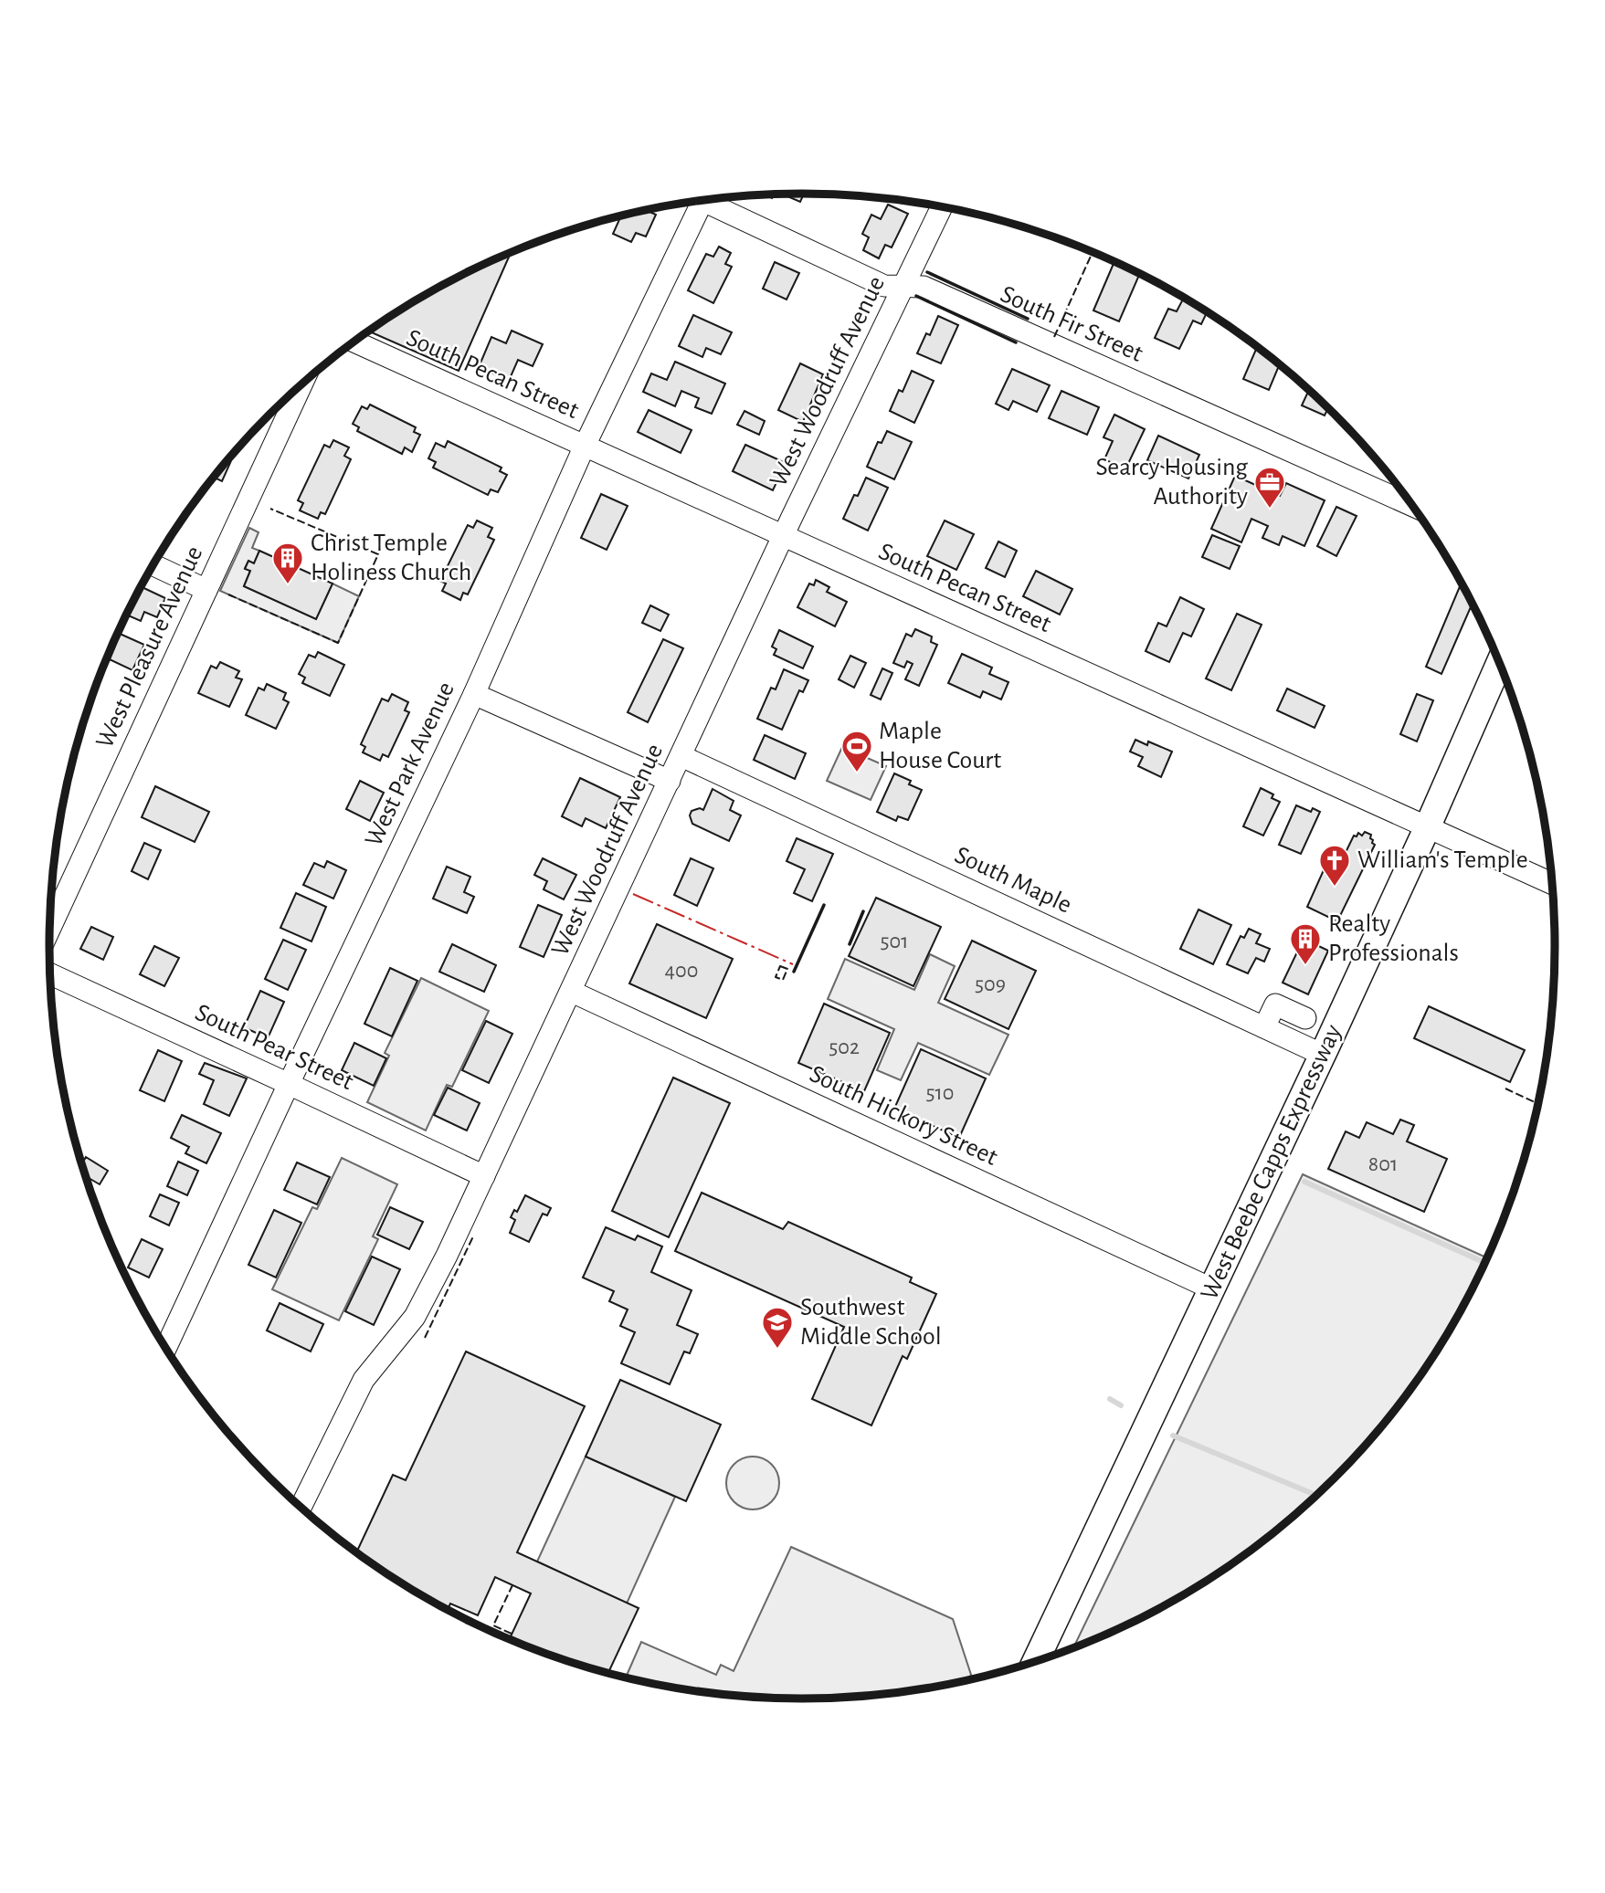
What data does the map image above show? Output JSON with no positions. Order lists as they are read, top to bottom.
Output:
{
  "streets": {
    "main road": ["West Beebe Capps Expressway"],
    "street": [
      "South Fir Street",
      "South Pecan Street",
      "West Woodruff Avenue",
      "West Pleasure Avenue",
      "West Park Avenue",
      "South Maple",
      "South Pear Street",
      "South Hickory Street"
    ]
  },
  "crossings": [
    ["South Fir Street", "West Woodruff Avenue"],
    ["South Pecan Street", "West Woodruff Avenue"],
    ["South Pecan Street", "West Park Avenue"],
    ["South Pecan Street", "West Beebe Capps Expressway"],
    ["West Woodruff Avenue", "South Maple"],
    ["West Woodruff Avenue", "South Pear Street"],
    ["West Woodruff Avenue", "South Hickory Street"],
    ["West Park Avenue", "South Pear Street"],
    ["South Maple", "West Beebe Capps Expressway"],
    ["South Hickory Street", "West Beebe Capps Expressway"]
  ],
  "places": {
    "office": ["Searcy Housing Authority"],
    "building": ["Christ Temple Holiness Church", "Realty Professionals"],
    "sports": ["Maple House Court"],
    "church": ["William's Temple"],
    "school or university": ["Southwest Middle School"]
  },
  "house_numbers": [
    "501",
    "400",
    "509",
    "502",
    "510",
    "801"
  ]
}
